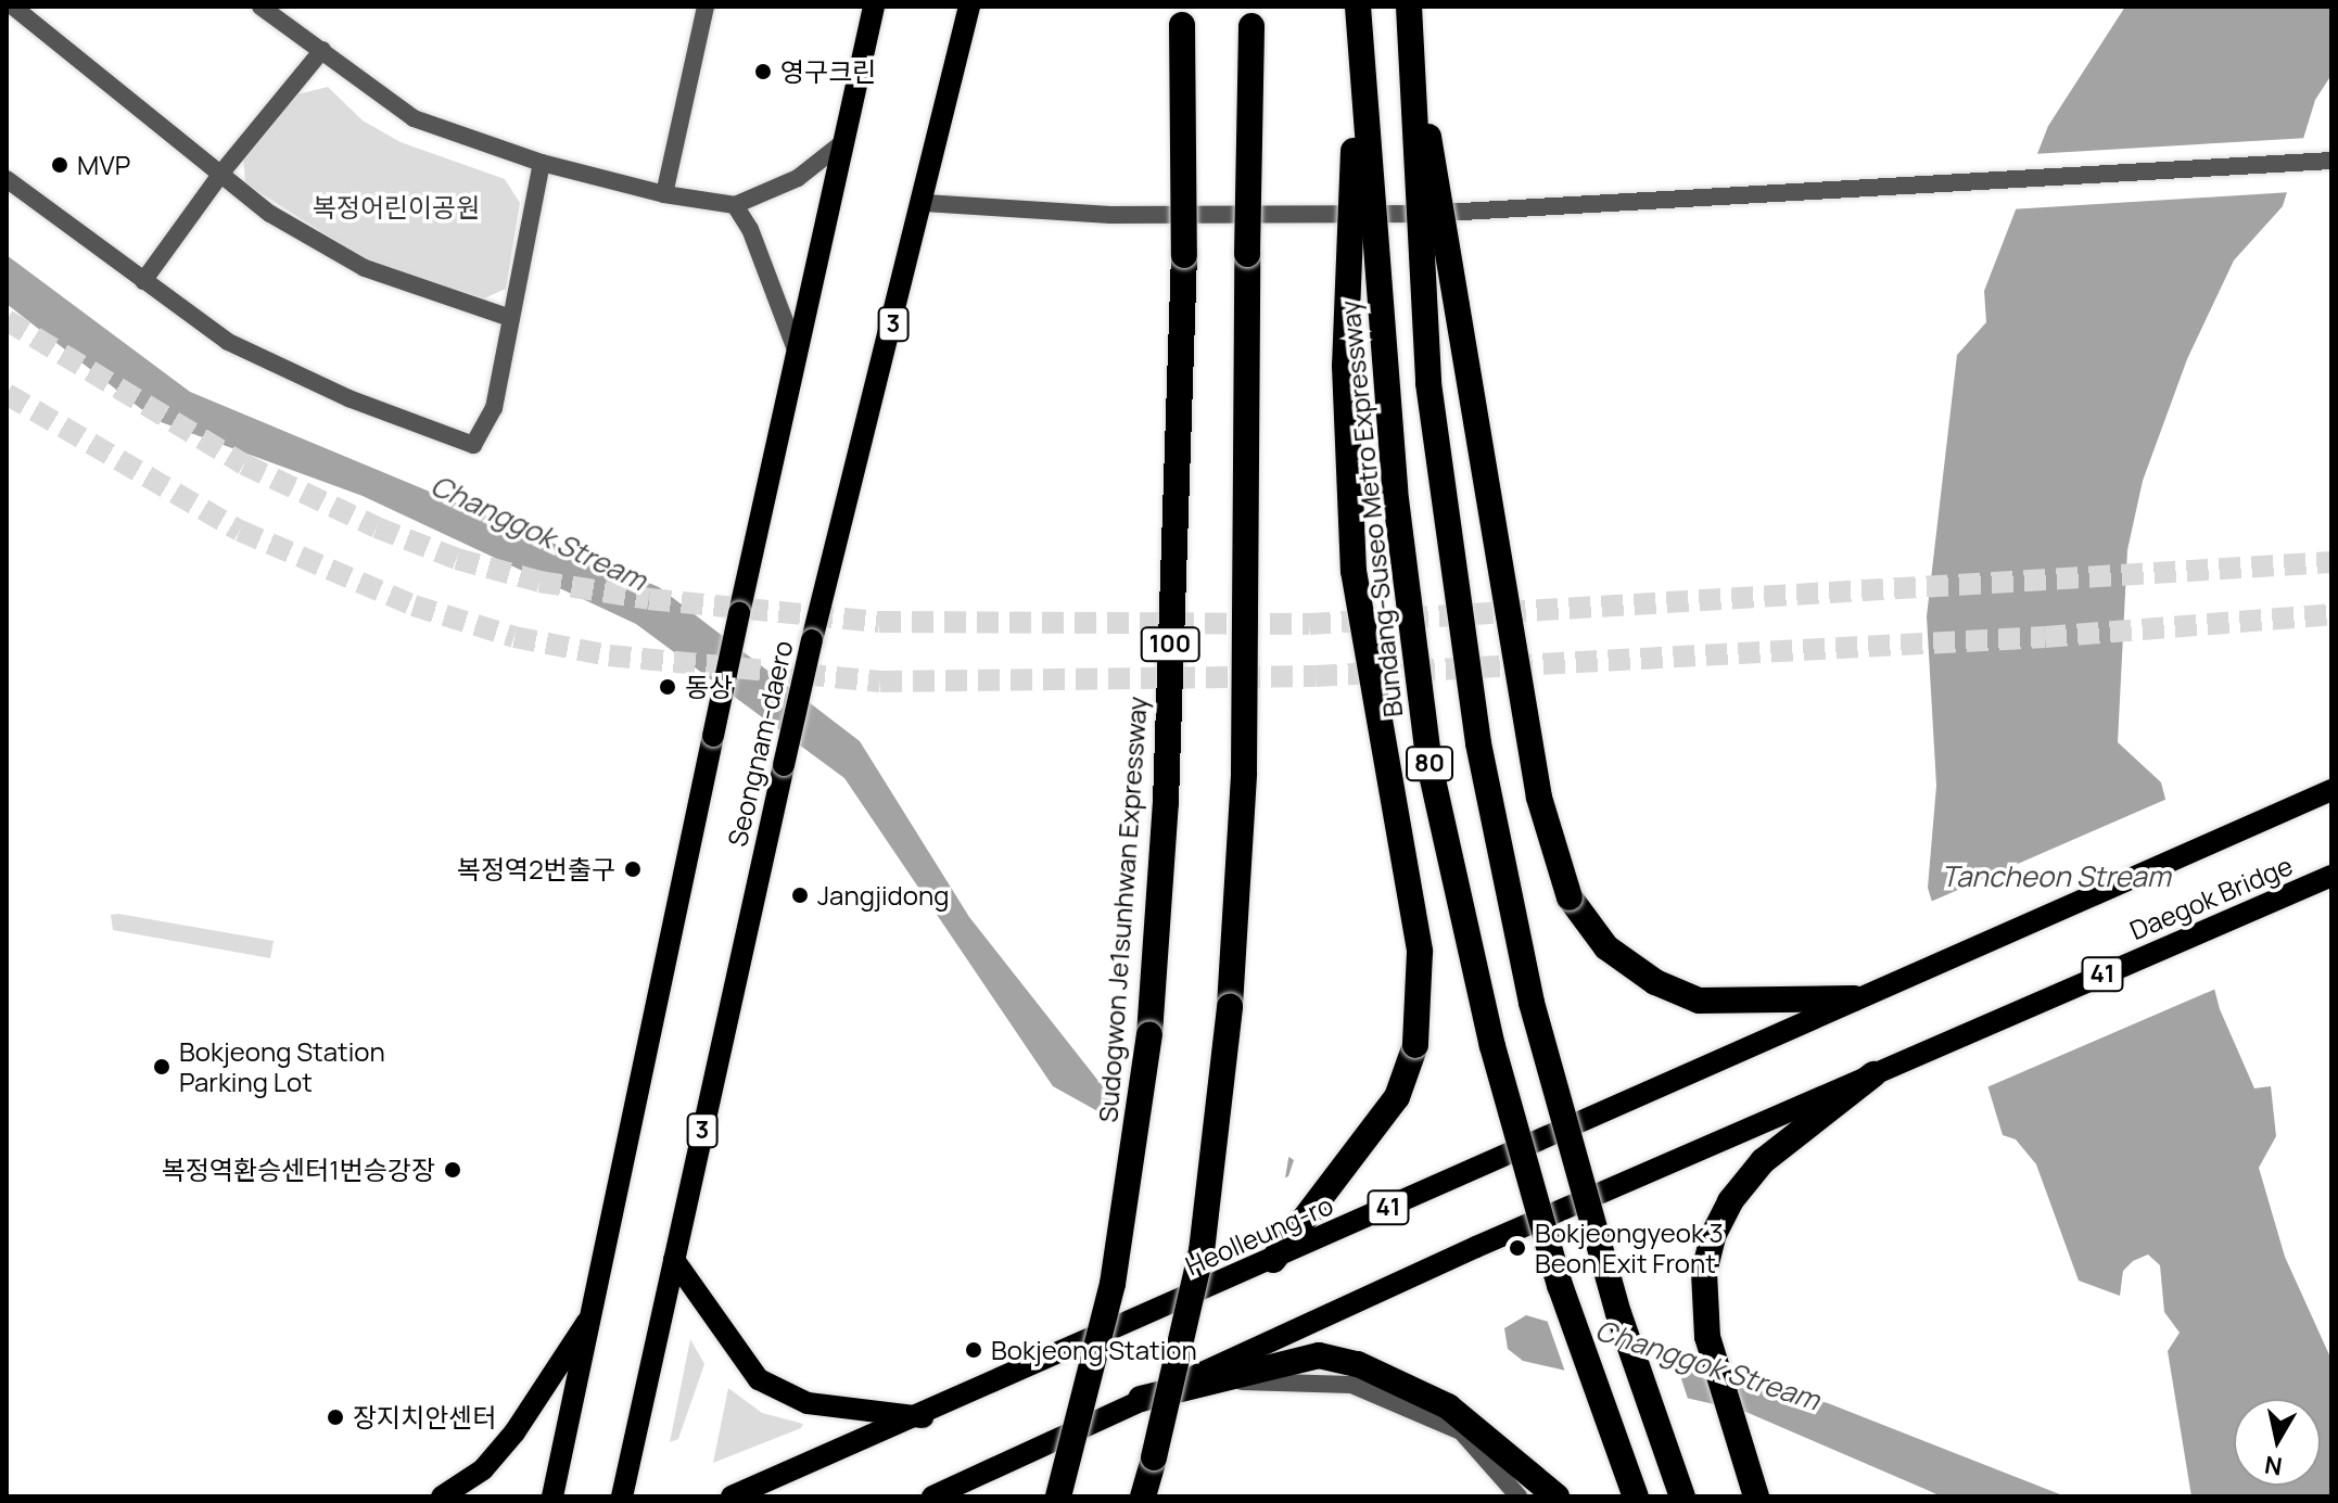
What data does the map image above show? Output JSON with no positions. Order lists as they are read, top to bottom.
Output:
{
  "streets": {
    "highway": [
      "Bundang-Suseo Metro Expressway",
      "100",
      "80",
      "Sudogwon Je1sunhwan Expressway"
    ],
    "main road": [
      "3",
      "Seongnam-daero",
      "Daegok Bridge",
      "41",
      "Heolleung-ro"
    ]
  },
  "crossings": [
    ["Daegok Bridge", "41"],
    ["Daegok Bridge", "Heolleung-ro"]
  ],
  "water": ["Changgok Stream", "Tancheon Stream"],
  "parks": ["복정어린이공원"],
  "places": [
    "영구크린",
    "MVP",
    "동상",
    "복정역2번출구",
    "Jangjidong",
    "Bokjeong Station Parking Lot",
    "복정역환승센터1번승강장",
    "Bokjeongyeok 3 Beon Exit Front",
    "Bokjeong Station",
    "장지치안센터"
  ],
  "north": "bottom"
}
